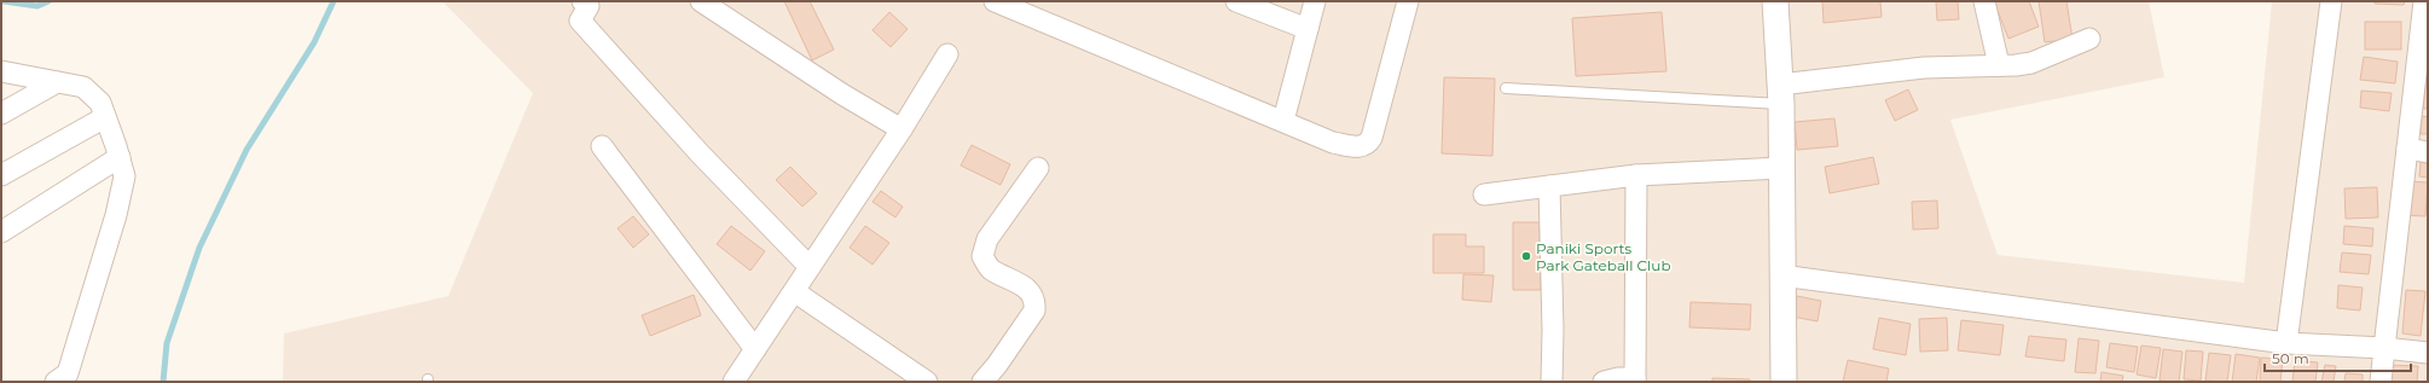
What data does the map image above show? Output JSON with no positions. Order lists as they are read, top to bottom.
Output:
{
  "places": ["Paniki Sports Park Gateball Club"],
  "scale_bar": "50 m"
}
